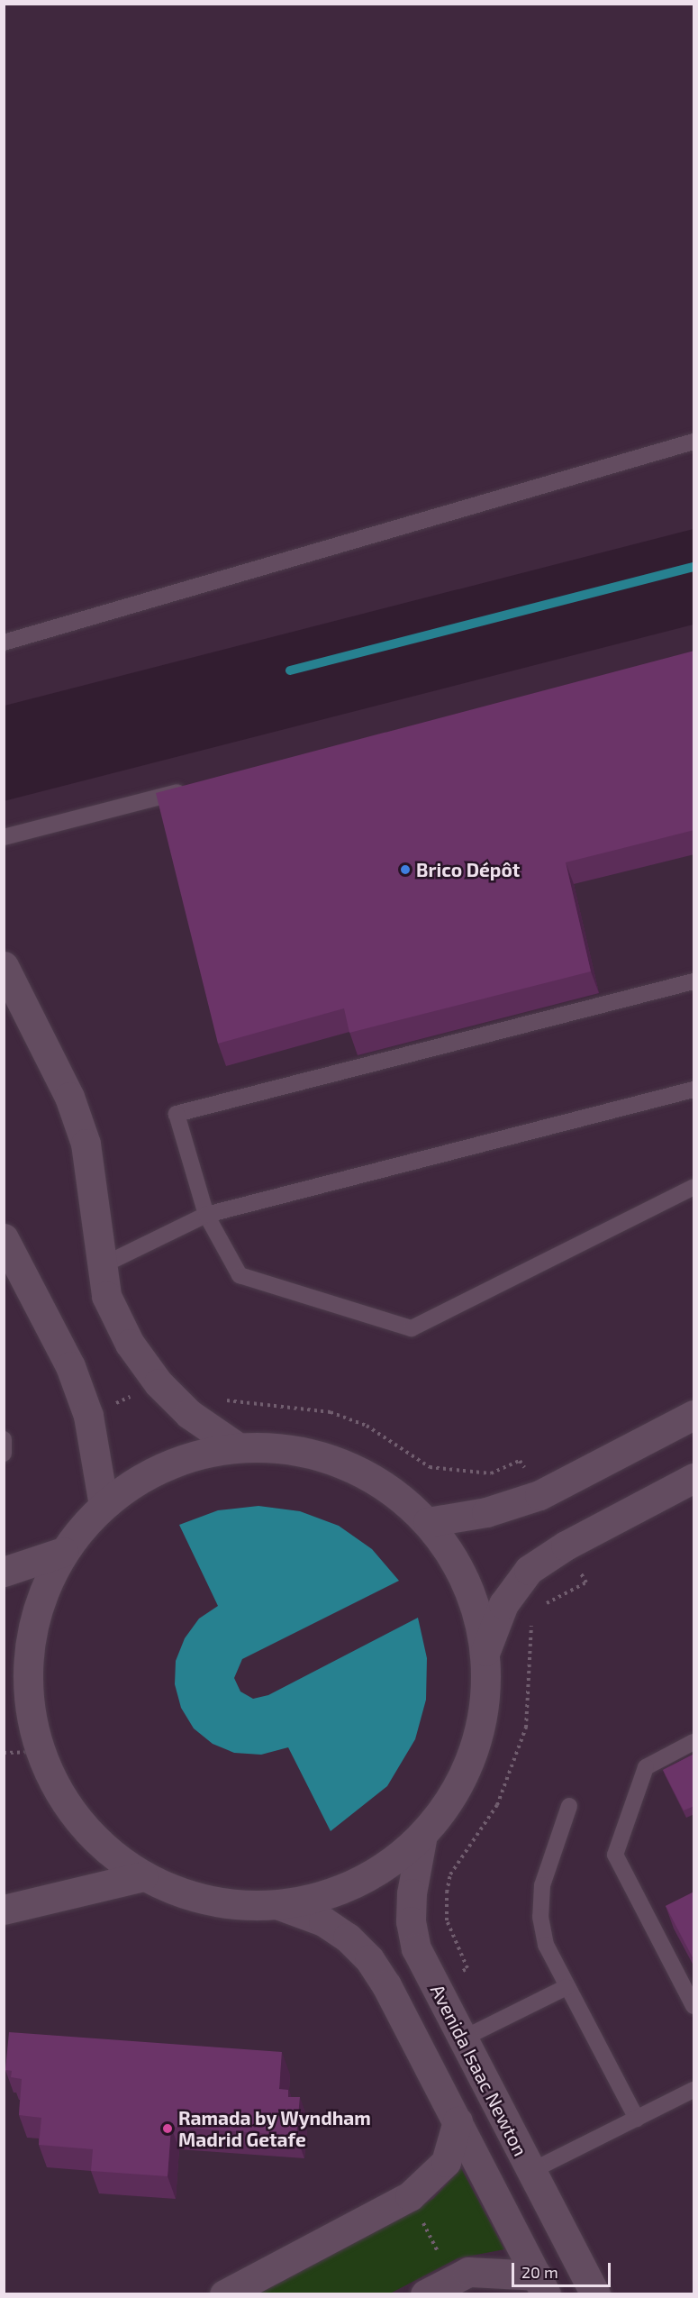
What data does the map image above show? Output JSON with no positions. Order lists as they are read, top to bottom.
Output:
{
  "streets": {
    "street": ["Avenida Isaac Newton"]
  },
  "places": ["Brico Dépôt", "Ramada by Wyndham Madrid Getafe"],
  "scale_bar": "20 m"
}
